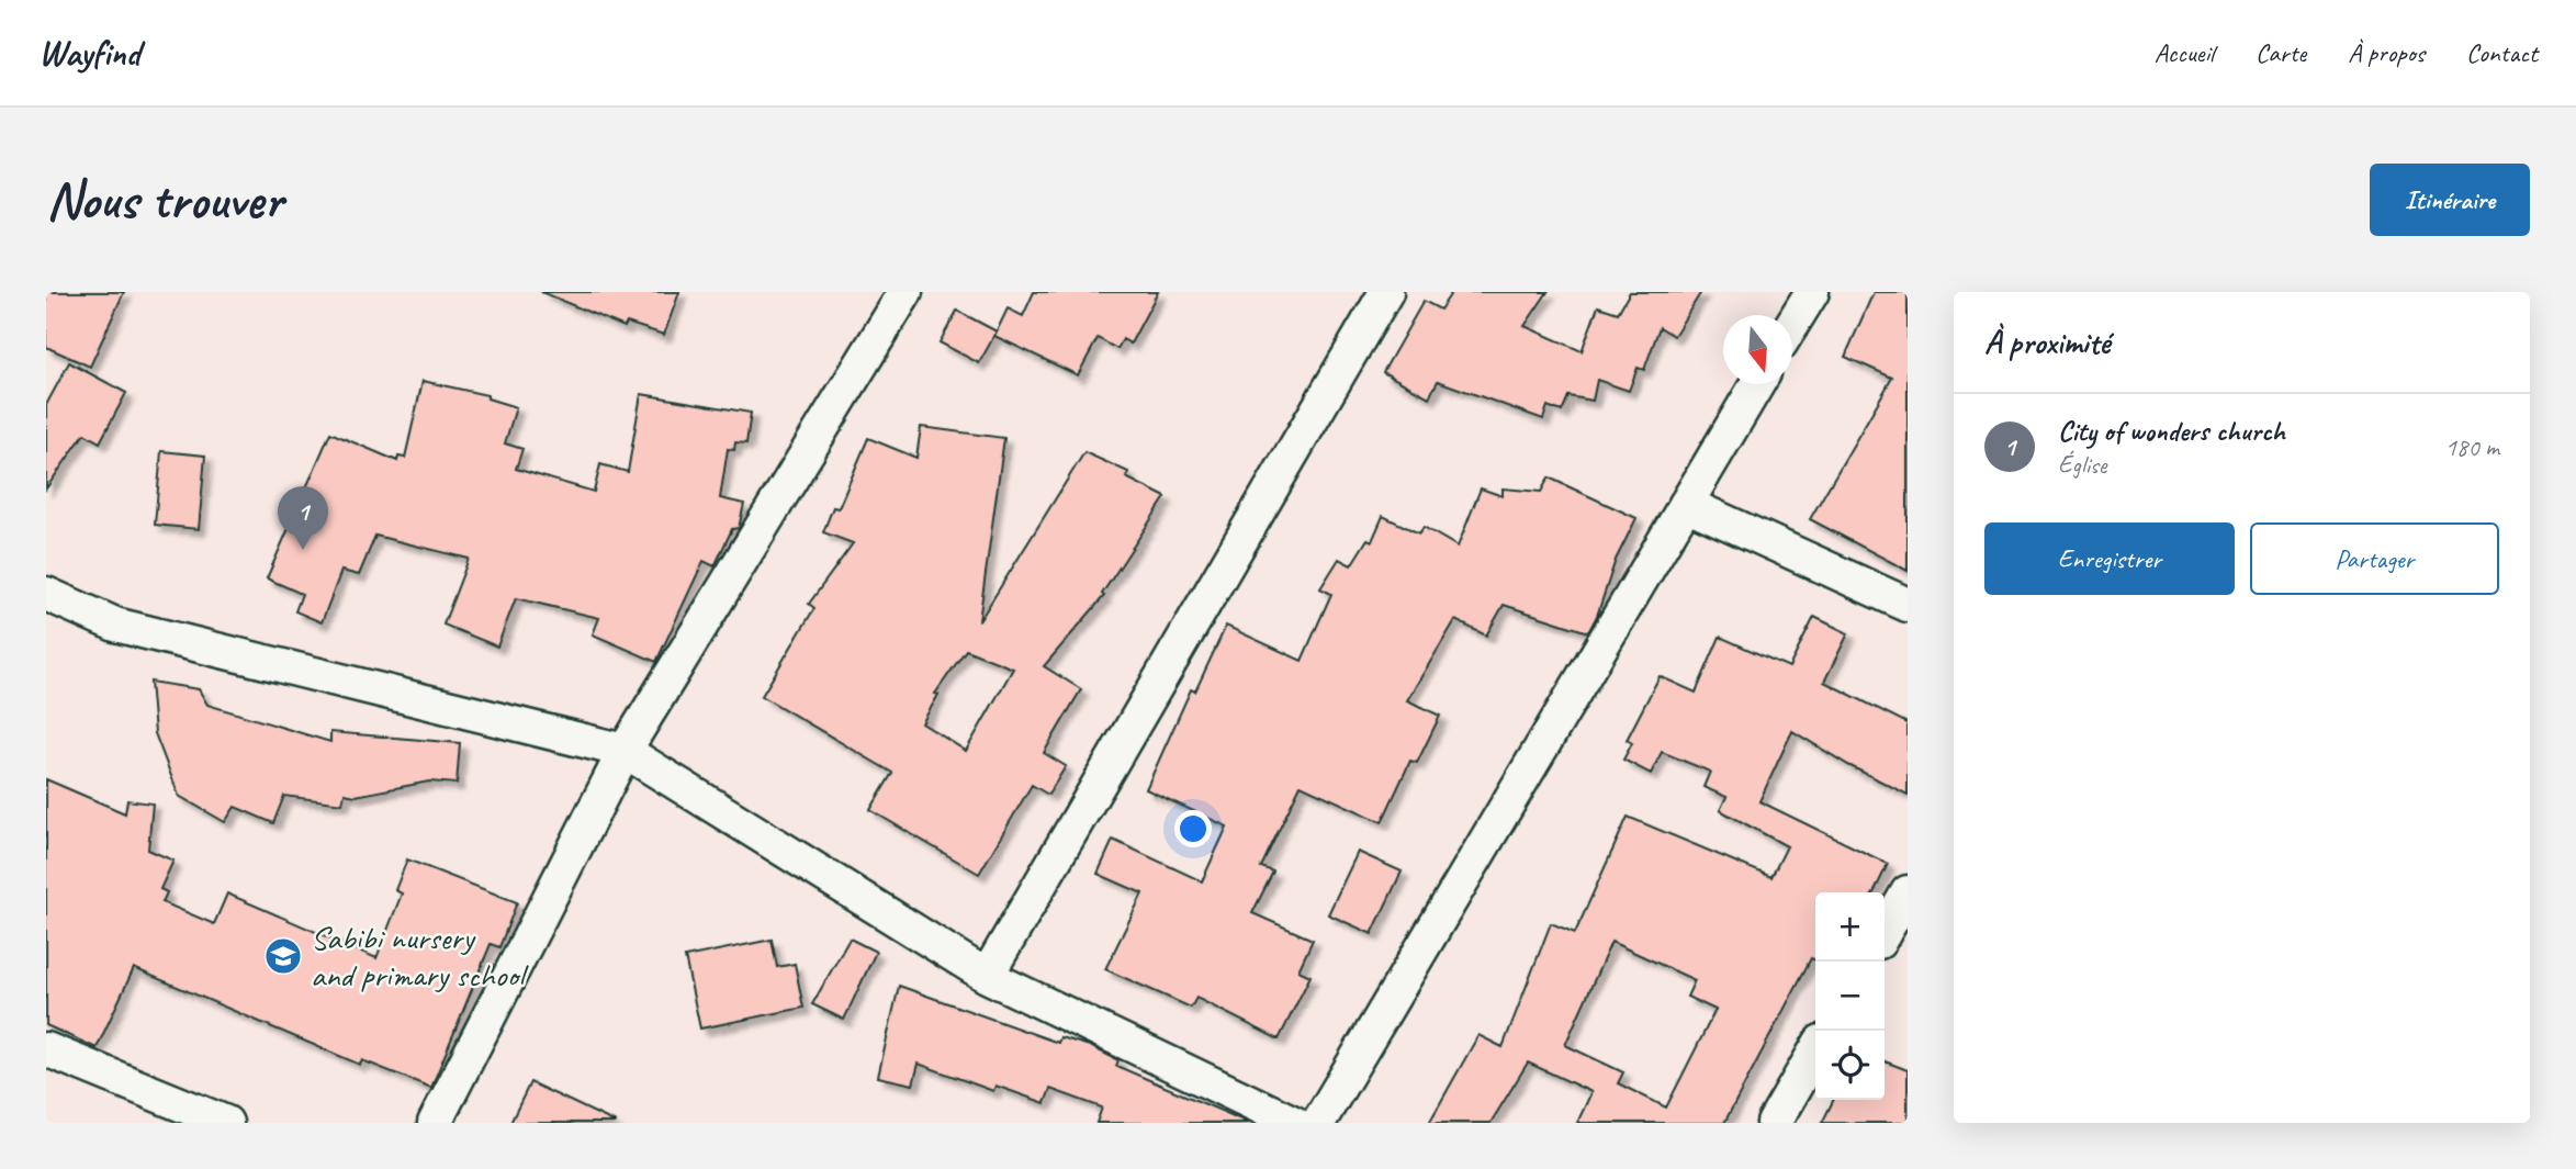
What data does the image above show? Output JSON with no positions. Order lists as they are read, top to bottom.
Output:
{
  "places": {
    "school or university": ["Sabibi nursery and primary school"]
  },
  "north": "bottom",
  "page": {
    "header": "Wayfind",
    "nav": [
      "Accueil",
      "Carte",
      "À propos",
      "Contact"
    ],
    "buttons": [
      "Itinéraire",
      ["Enregistrer", "Partager"]
    ],
    "title": "Nous trouver",
    "heading": "À proximité",
    "list": [
      {
        "mark": "1",
        "name": "City of wonders church",
        "note": "Église",
        "value": "180 m"
      }
    ],
    "pins": "1",
    "map_buttons": ["+", "−"]
  }
}
